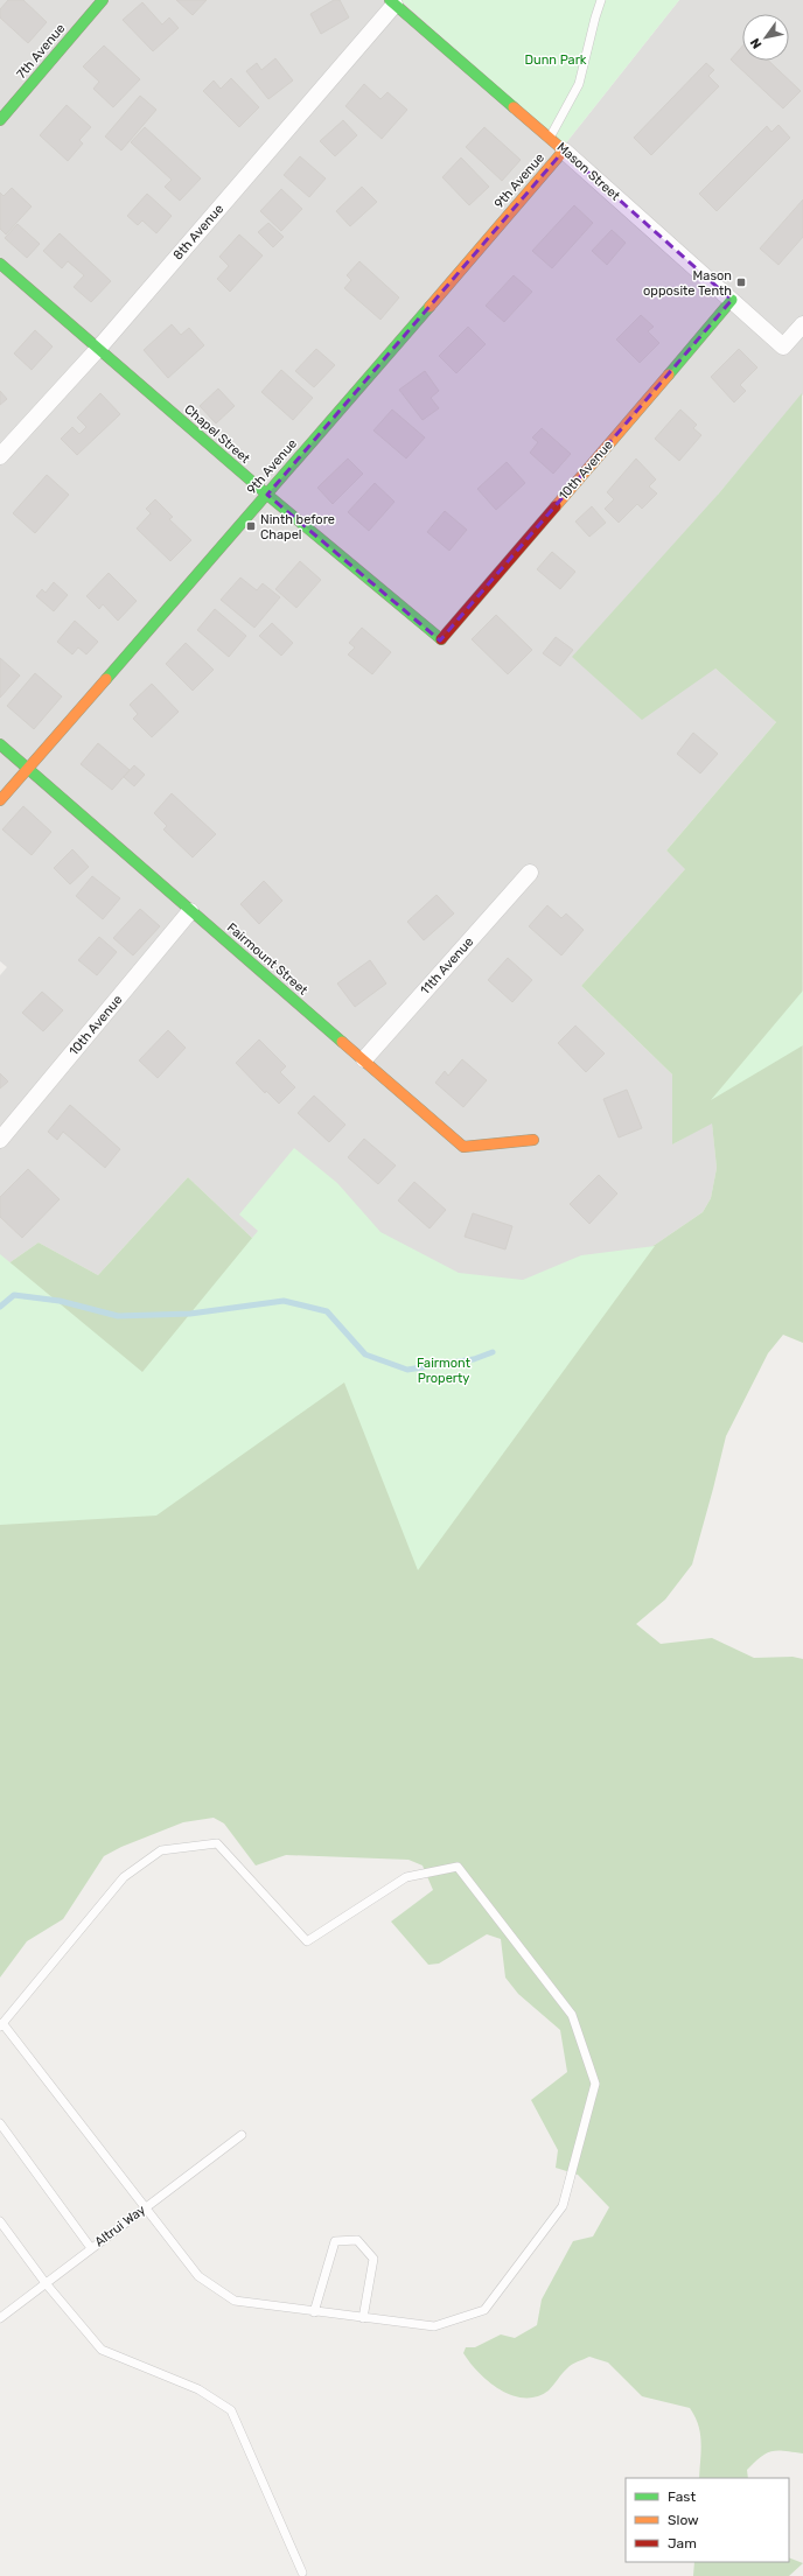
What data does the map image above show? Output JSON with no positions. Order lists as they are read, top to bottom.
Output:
{
  "streets": {
    "street": [
      "7th Avenue",
      "Mason Street",
      "9th Avenue",
      "8th Avenue",
      "Chapel Street",
      "10th Avenue",
      "Fairmount Street",
      "11th Avenue"
    ],
    "lane": ["Altrui Way"]
  },
  "crossings": [
    ["Mason Street", "9th Avenue"],
    ["Mason Street", "8th Avenue"],
    ["Mason Street", "10th Avenue"],
    ["9th Avenue", "Chapel Street"],
    ["9th Avenue", "Fairmount Street"],
    ["8th Avenue", "Chapel Street"],
    ["Chapel Street", "10th Avenue"],
    ["10th Avenue", "Fairmount Street"],
    ["Fairmount Street", "11th Avenue"]
  ],
  "parks": ["Dunn Park", "Fairmont Property"],
  "places": {
    "transit": ["Mason opposite Tenth", "Ninth before Chapel"]
  },
  "legend": ["Fast", "Slow", "Jam"],
  "north": "bottom left"
}
